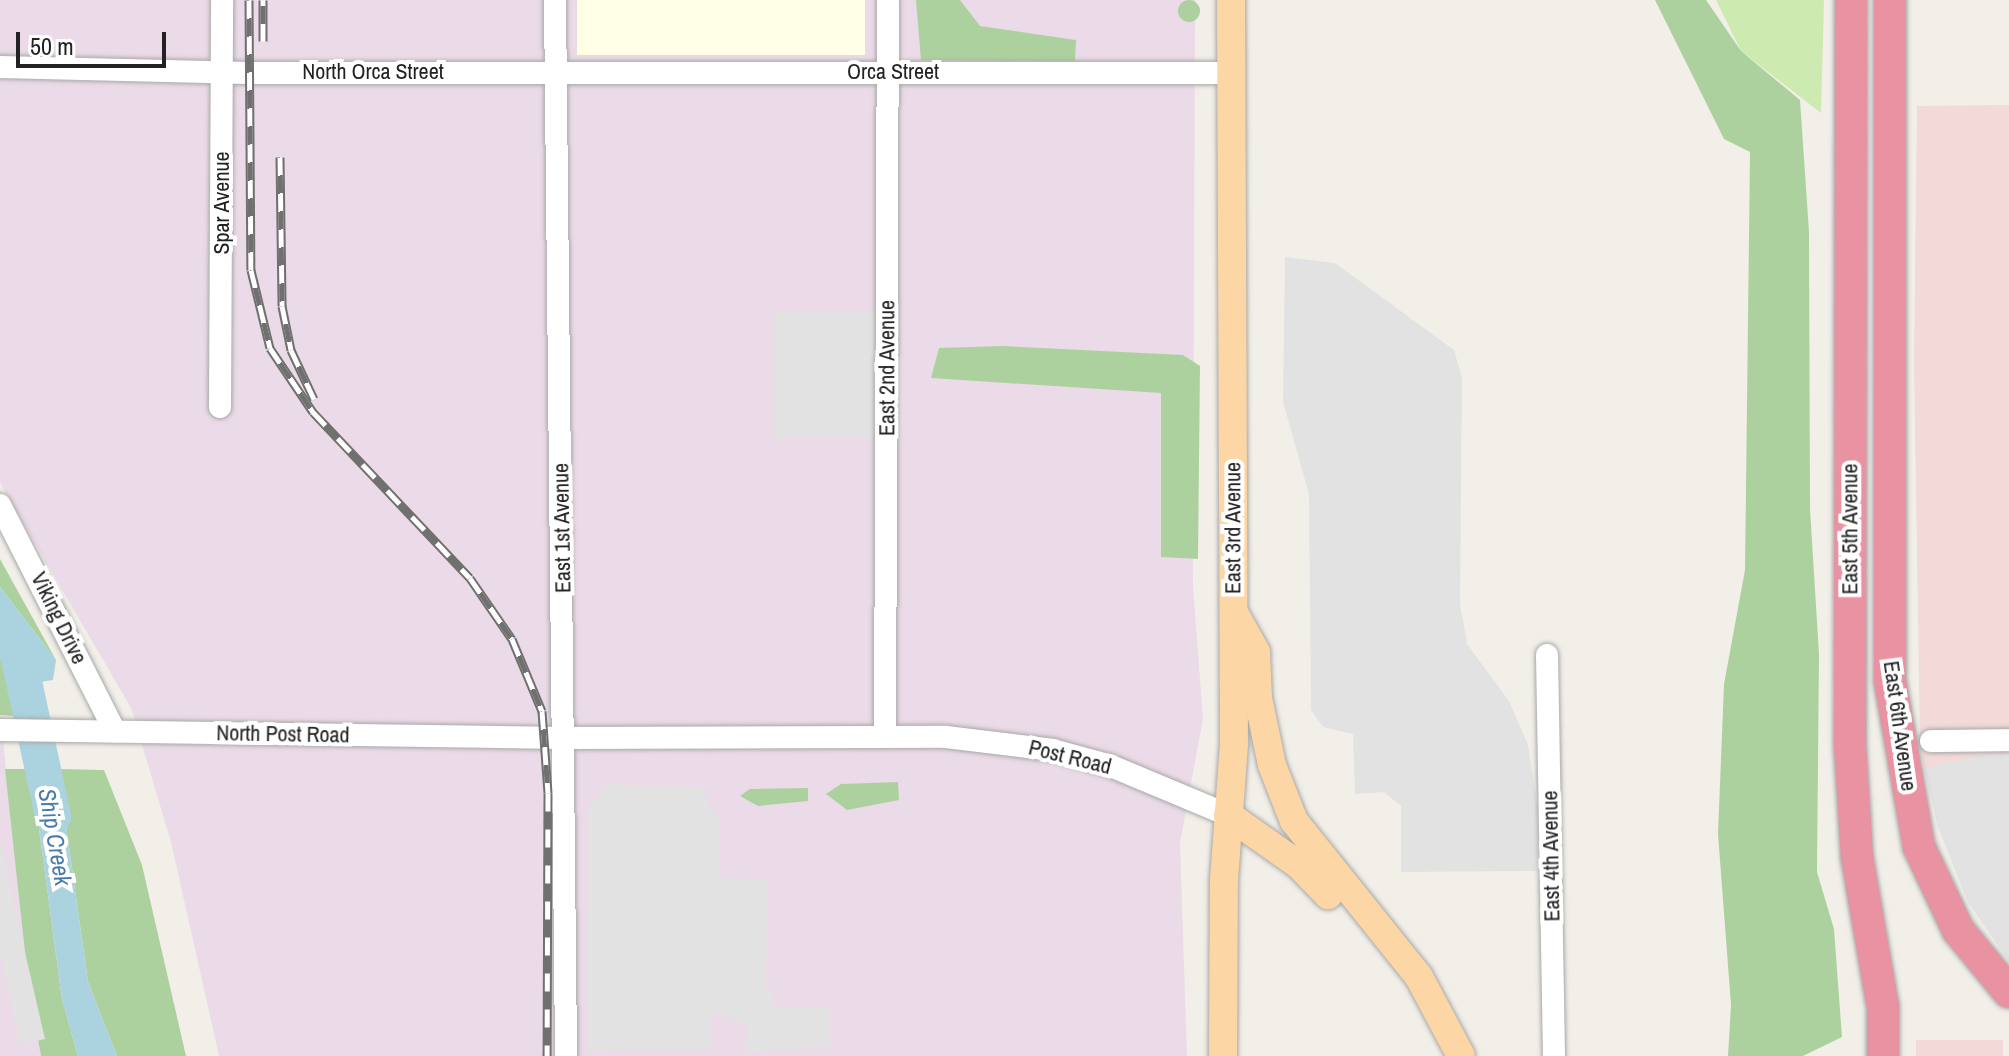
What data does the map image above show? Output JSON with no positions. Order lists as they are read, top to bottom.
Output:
{
  "streets": {
    "highway": ["East 5th Avenue", "East 6th Avenue"],
    "main road": ["East 3rd Avenue", "Post Road"],
    "street": [
      "North Orca Street",
      "Orca Street",
      "Spar Avenue",
      "East 2nd Avenue",
      "East 1st Avenue",
      "Viking Drive",
      "North Post Road",
      "East 4th Avenue"
    ]
  },
  "crossings": [
    ["North Orca Street", "Orca Street"],
    ["North Orca Street", "Spar Avenue"],
    ["North Orca Street", "East 1st Avenue"],
    ["Orca Street", "East 2nd Avenue"],
    ["Orca Street", "East 1st Avenue"],
    ["Orca Street", "East 3rd Avenue"],
    ["East 2nd Avenue", "Post Road"],
    ["East 1st Avenue", "North Post Road"],
    ["East 1st Avenue", "Post Road"],
    ["East 3rd Avenue", "Post Road"],
    ["Viking Drive", "North Post Road"],
    ["North Post Road", "Post Road"]
  ],
  "water": ["Ship Creek"],
  "scale_bar": "50 m"
}
